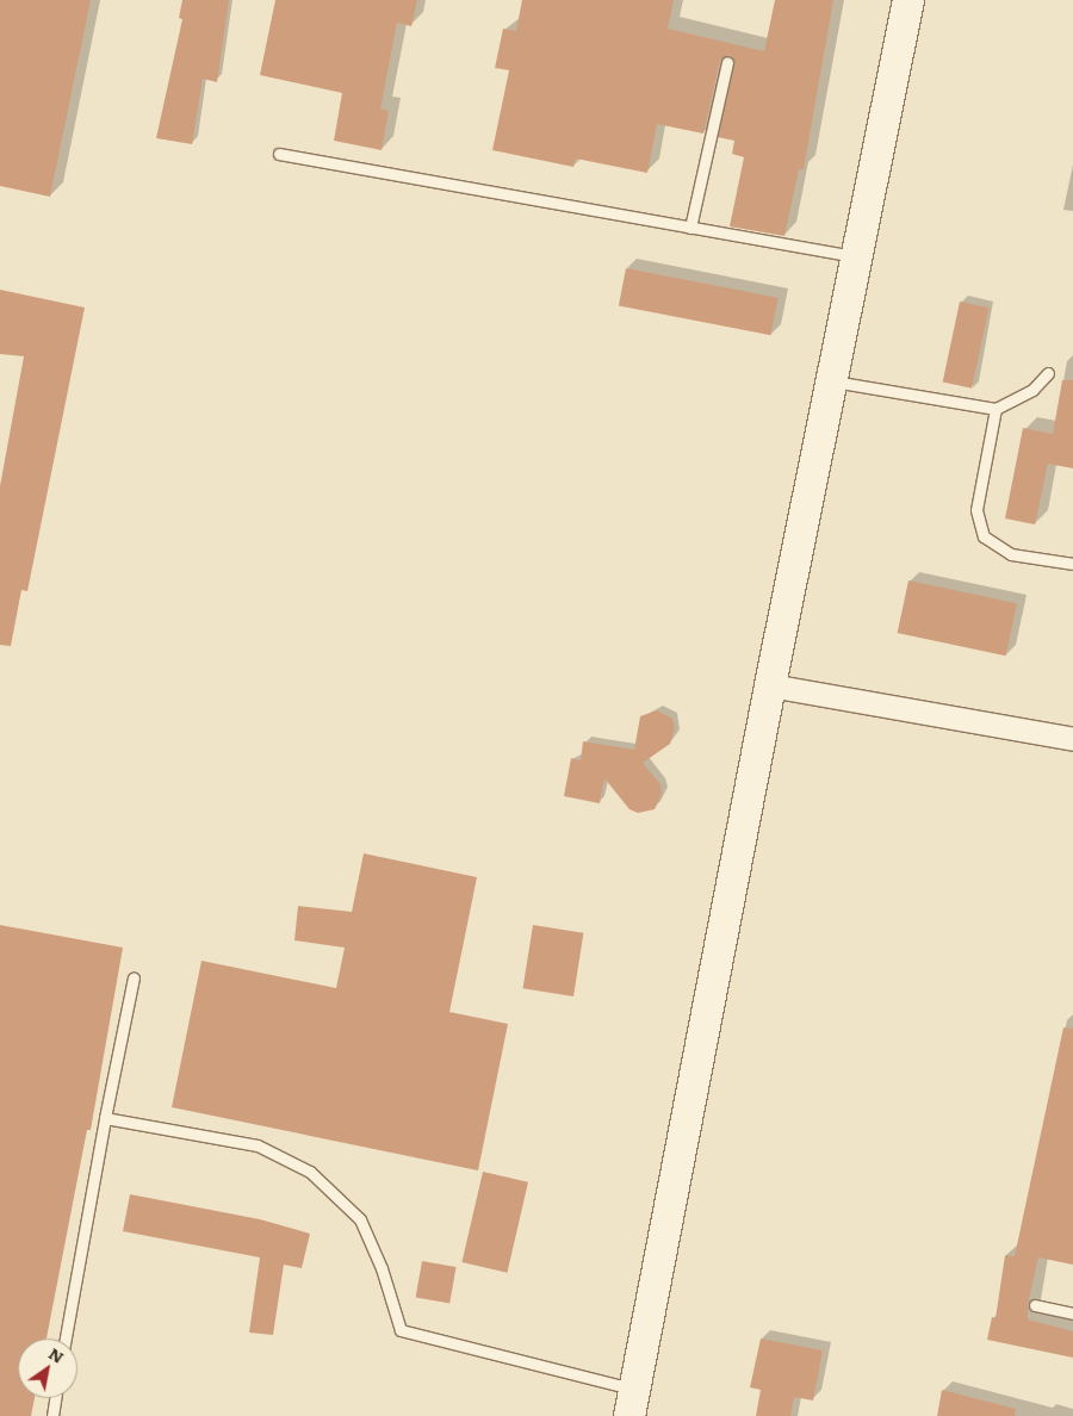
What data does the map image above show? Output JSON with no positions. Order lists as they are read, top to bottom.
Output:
{
  "north": "top right"
}
